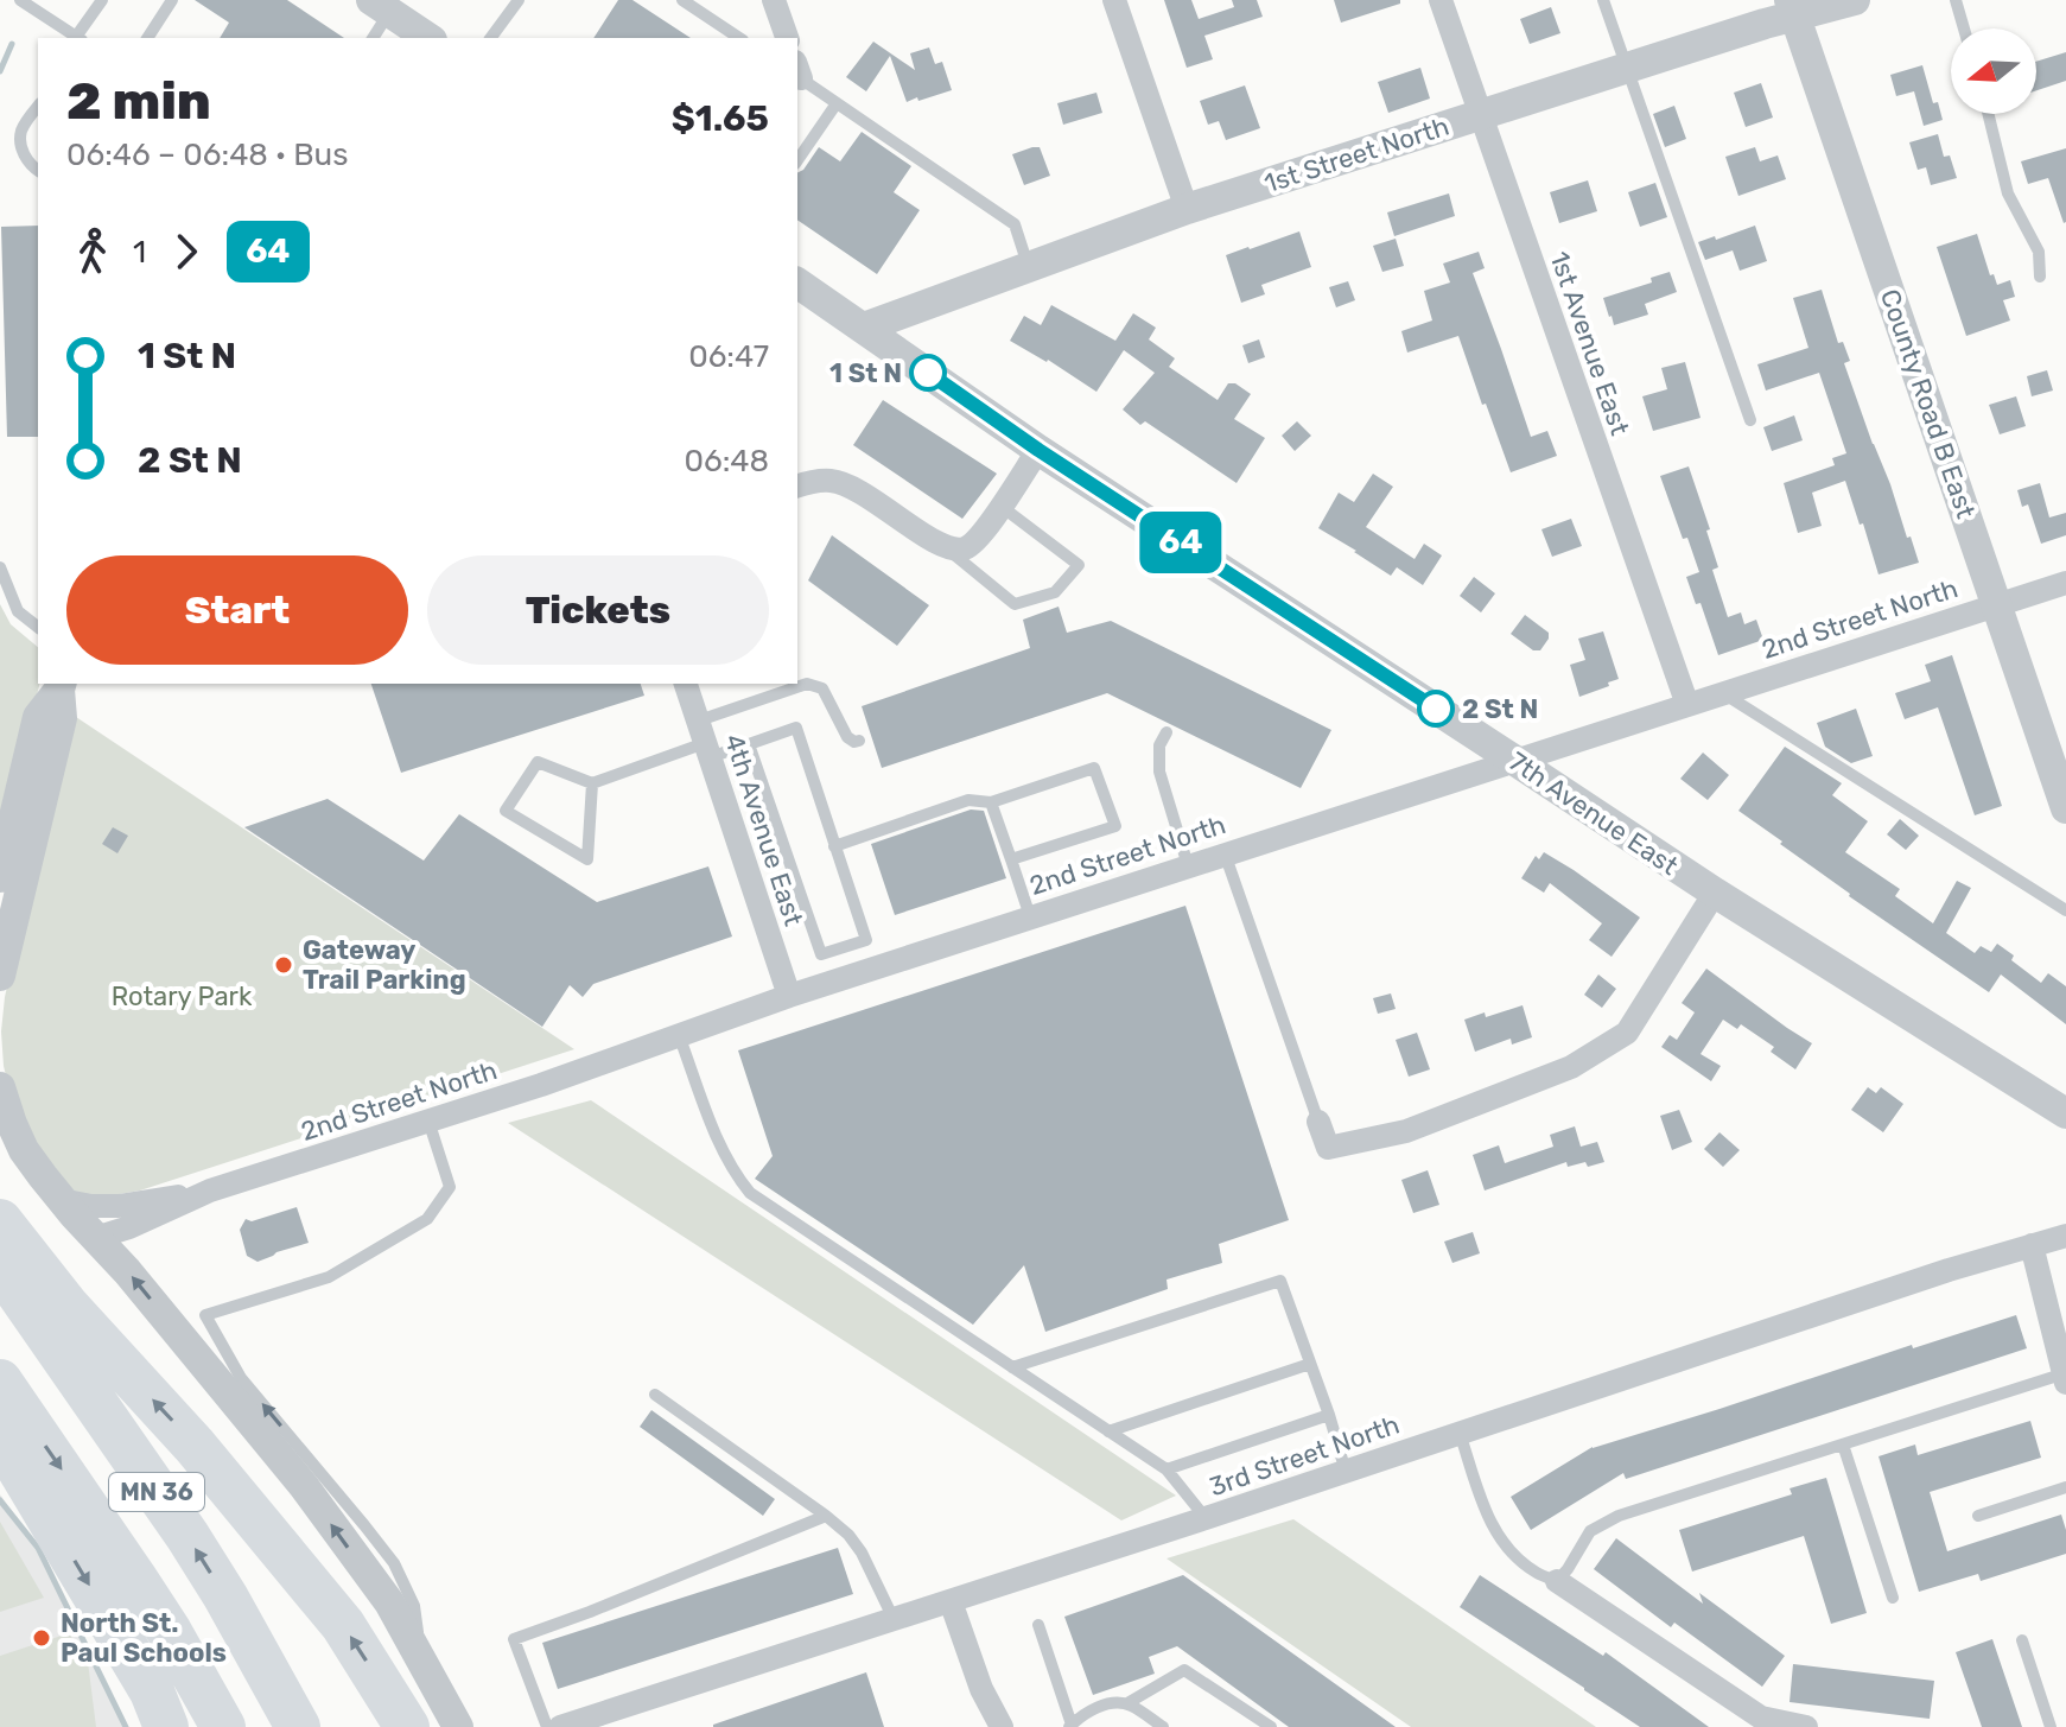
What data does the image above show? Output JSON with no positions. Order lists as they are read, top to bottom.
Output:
{
  "streets": {
    "highway": ["MN 36"],
    "street": [
      "1st Street North",
      "1st Avenue East",
      "County Road B East",
      "2nd Street North",
      "7th Avenue East",
      "4th Avenue East",
      "3rd Street North"
    ]
  },
  "crossings": [
    ["1st Street North", "1st Avenue East"],
    ["1st Street North", "County Road B East"],
    ["1st Street North", "7th Avenue East"],
    ["1st Avenue East", "2nd Street North"],
    ["County Road B East", "2nd Street North"],
    ["2nd Street North", "7th Avenue East"],
    ["2nd Street North", "4th Avenue East"]
  ],
  "parks": ["Rotary Park"],
  "places": [
    "1 St N",
    "2 St N",
    "Gateway Trail Parking",
    "North St. Paul Schools"
  ],
  "lines": ["bus line 64"],
  "north": "left",
  "page": {
    "on_map": "64",
    "heading": ["2 min", "06:46 – 06:48 · Bus", "$1.65"],
    "legs": ["1", "64"],
    "list": [
      {
        "name": "1 St N",
        "value": "06:47"
      },
      {
        "name": "2 St N",
        "value": "06:48"
      }
    ],
    "buttons": ["Start", "Tickets"]
  }
}
